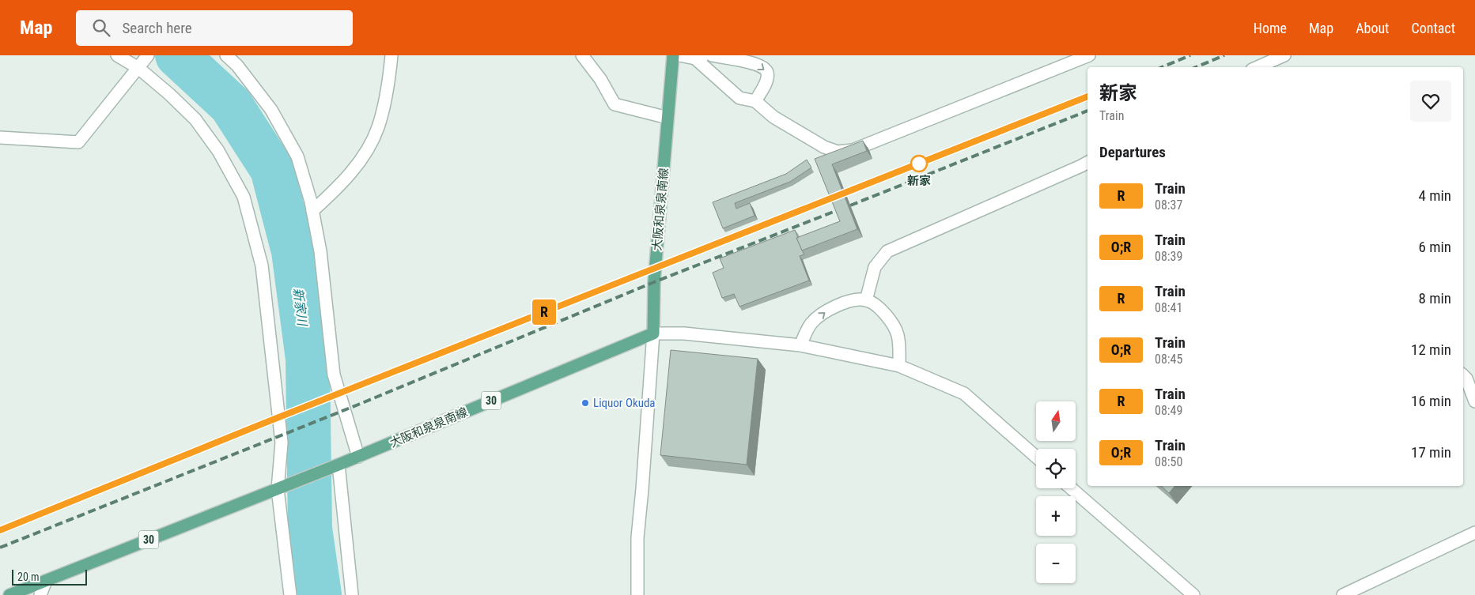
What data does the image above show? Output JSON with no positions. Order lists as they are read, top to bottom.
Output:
{
  "streets": {
    "main road": ["大阪和泉泉南線", "30"]
  },
  "water": ["新家川"],
  "places": ["新家", "Liquor Okuda"],
  "scale_bar": "20 m",
  "north": "top",
  "page": {
    "header": "Map",
    "search": "Search here",
    "nav": [
      "Home",
      "Map",
      "About",
      "Contact"
    ],
    "on_map": "R",
    "heading": [
      ["新家", "Train"],
      "Departures"
    ],
    "list": [
      {
        "mark": "R",
        "name": "Train",
        "note": "08:37",
        "value": "4 min"
      },
      {
        "mark": "O;R",
        "name": "Train",
        "note": "08:39",
        "value": "6 min"
      },
      {
        "mark": "R",
        "name": "Train",
        "note": "08:41",
        "value": "8 min"
      },
      {
        "mark": "O;R",
        "name": "Train",
        "note": "08:45",
        "value": "12 min"
      },
      {
        "mark": "R",
        "name": "Train",
        "note": "08:49",
        "value": "16 min"
      },
      {
        "mark": "O;R",
        "name": "Train",
        "note": "08:50",
        "value": "17 min"
      }
    ],
    "map_buttons": ["+", "−"],
    "scale": "20 m"
  }
}
